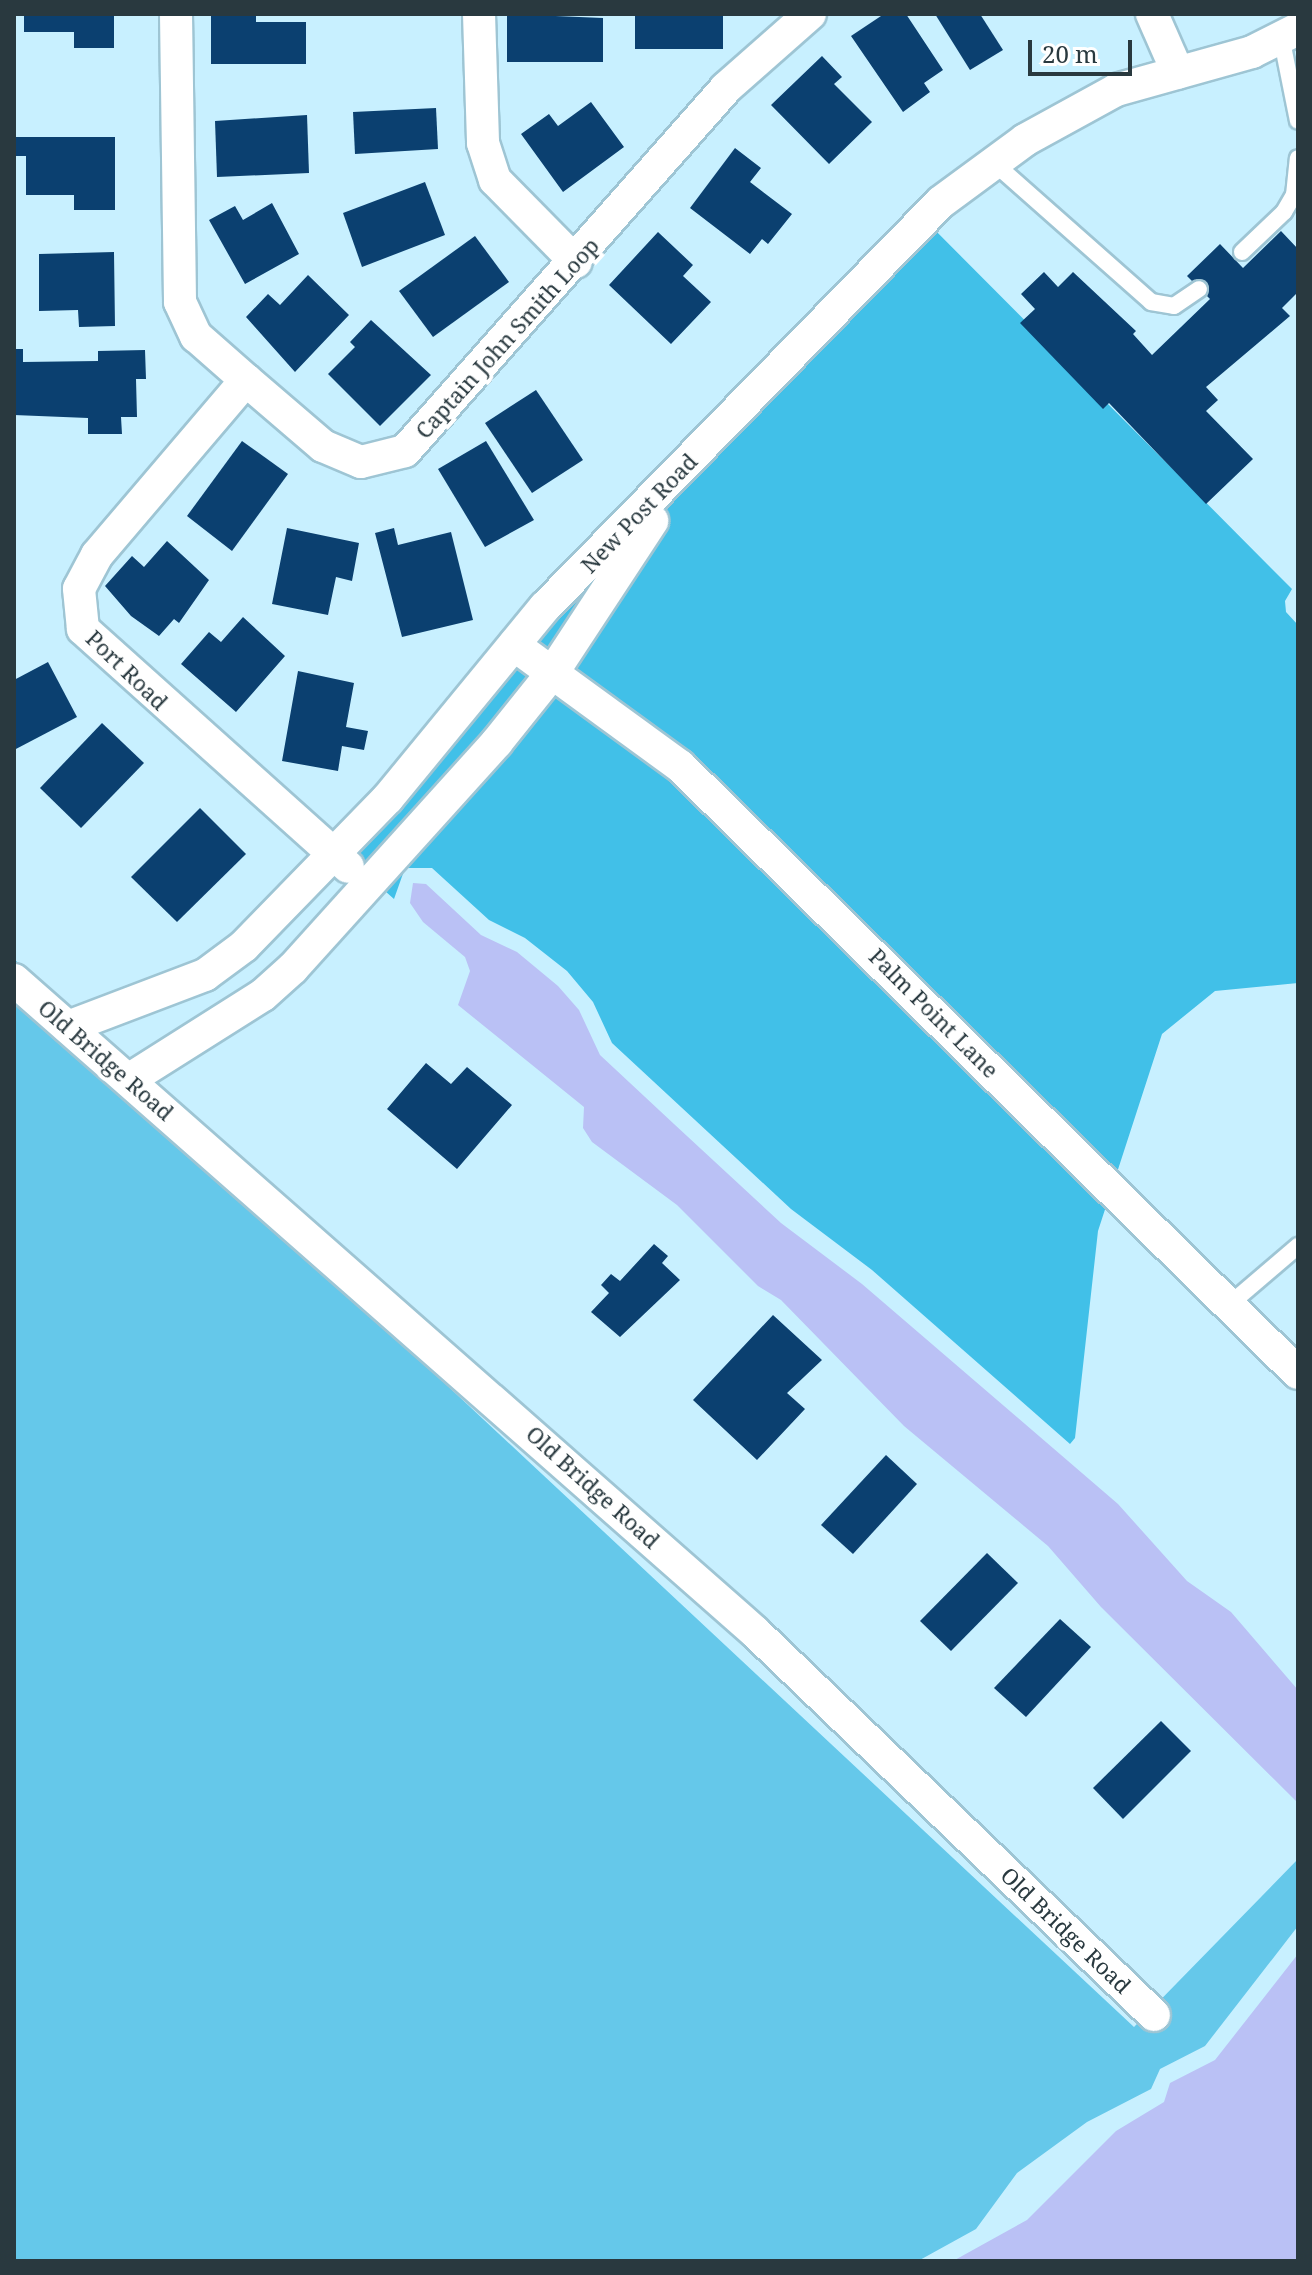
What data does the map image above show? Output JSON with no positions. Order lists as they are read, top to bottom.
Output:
{
  "streets": {
    "street": [
      "Captain John Smith Loop",
      "New Post Road",
      "Port Road",
      "Palm Point Lane",
      "Old Bridge Road"
    ]
  },
  "crossings": [
    ["Captain John Smith Loop", "Port Road"],
    ["New Post Road", "Port Road"],
    ["New Post Road", "Palm Point Lane"],
    ["New Post Road", "Old Bridge Road"]
  ],
  "scale_bar": "20 m"
}
